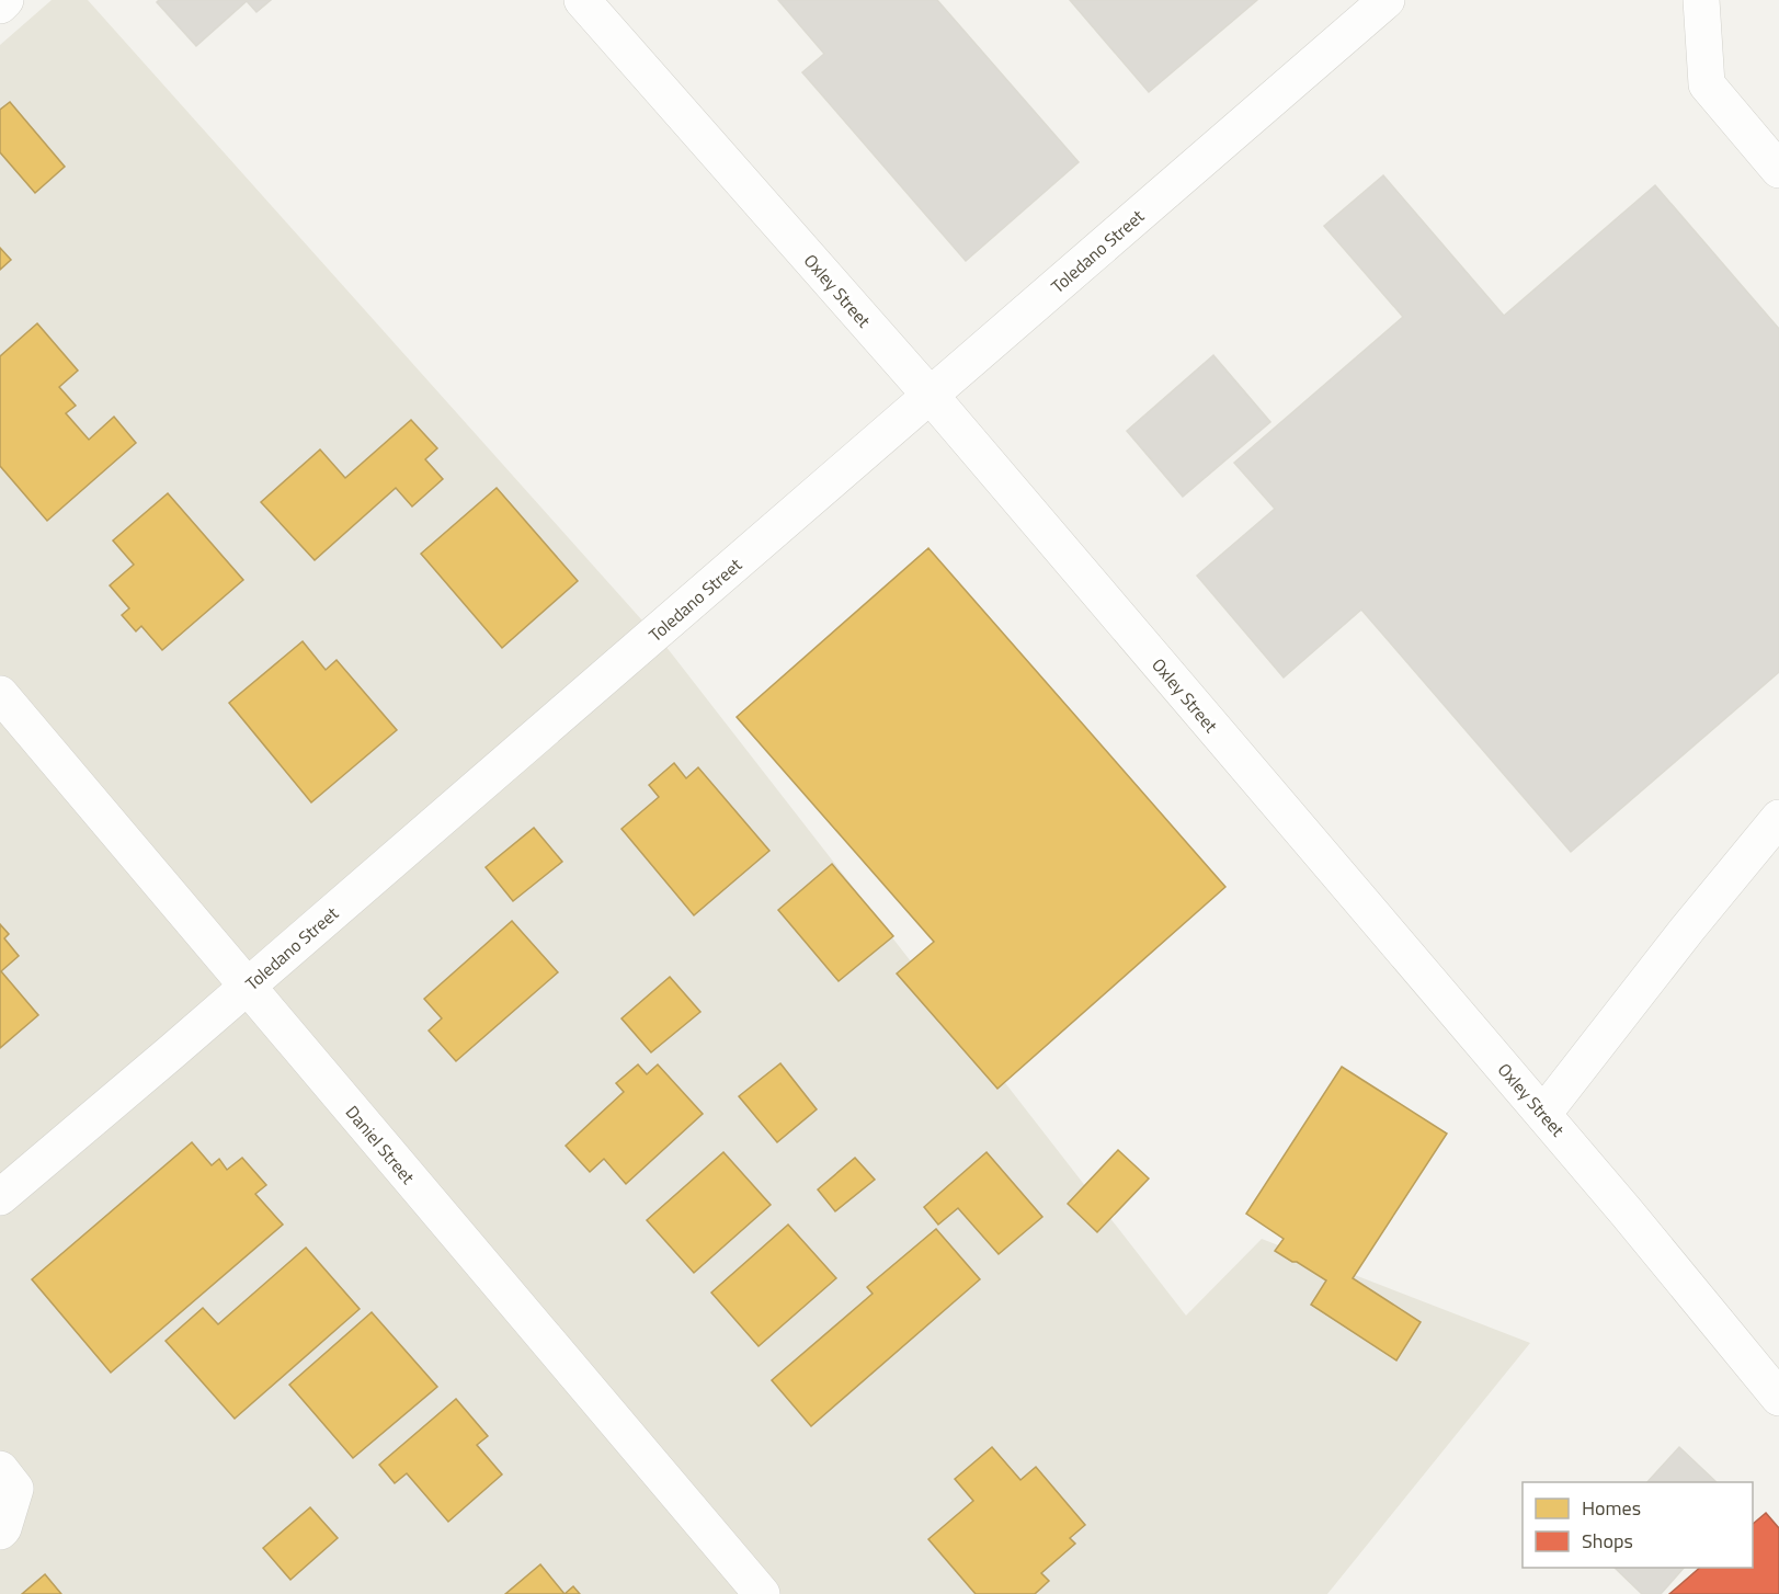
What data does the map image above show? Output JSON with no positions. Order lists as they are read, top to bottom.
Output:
{
  "streets": {
    "street": ["Toledano Street", "Oxley Street", "Daniel Street"]
  },
  "crossings": [
    ["Toledano Street", "Oxley Street"],
    ["Toledano Street", "Daniel Street"]
  ],
  "legend": ["Homes", "Shops"]
}
